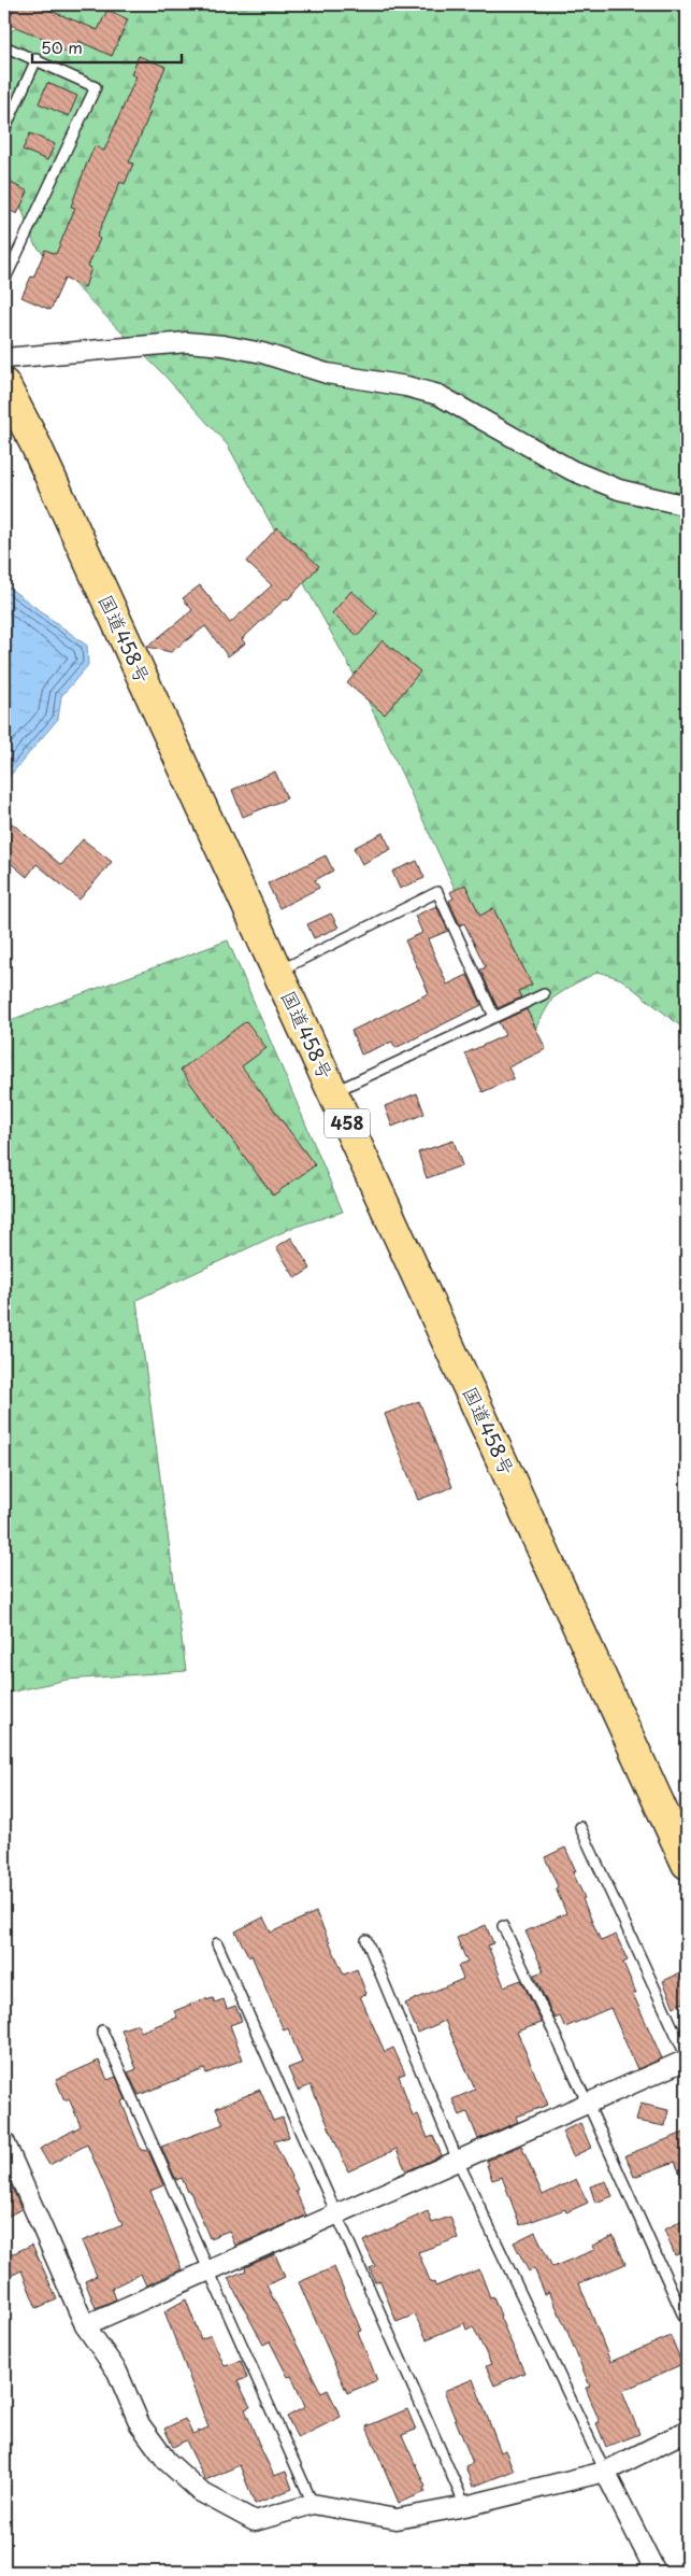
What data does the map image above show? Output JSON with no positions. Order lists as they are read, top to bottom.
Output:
{
  "streets": {
    "highway": ["国道458号", "458"]
  },
  "scale_bar": "50 m"
}
